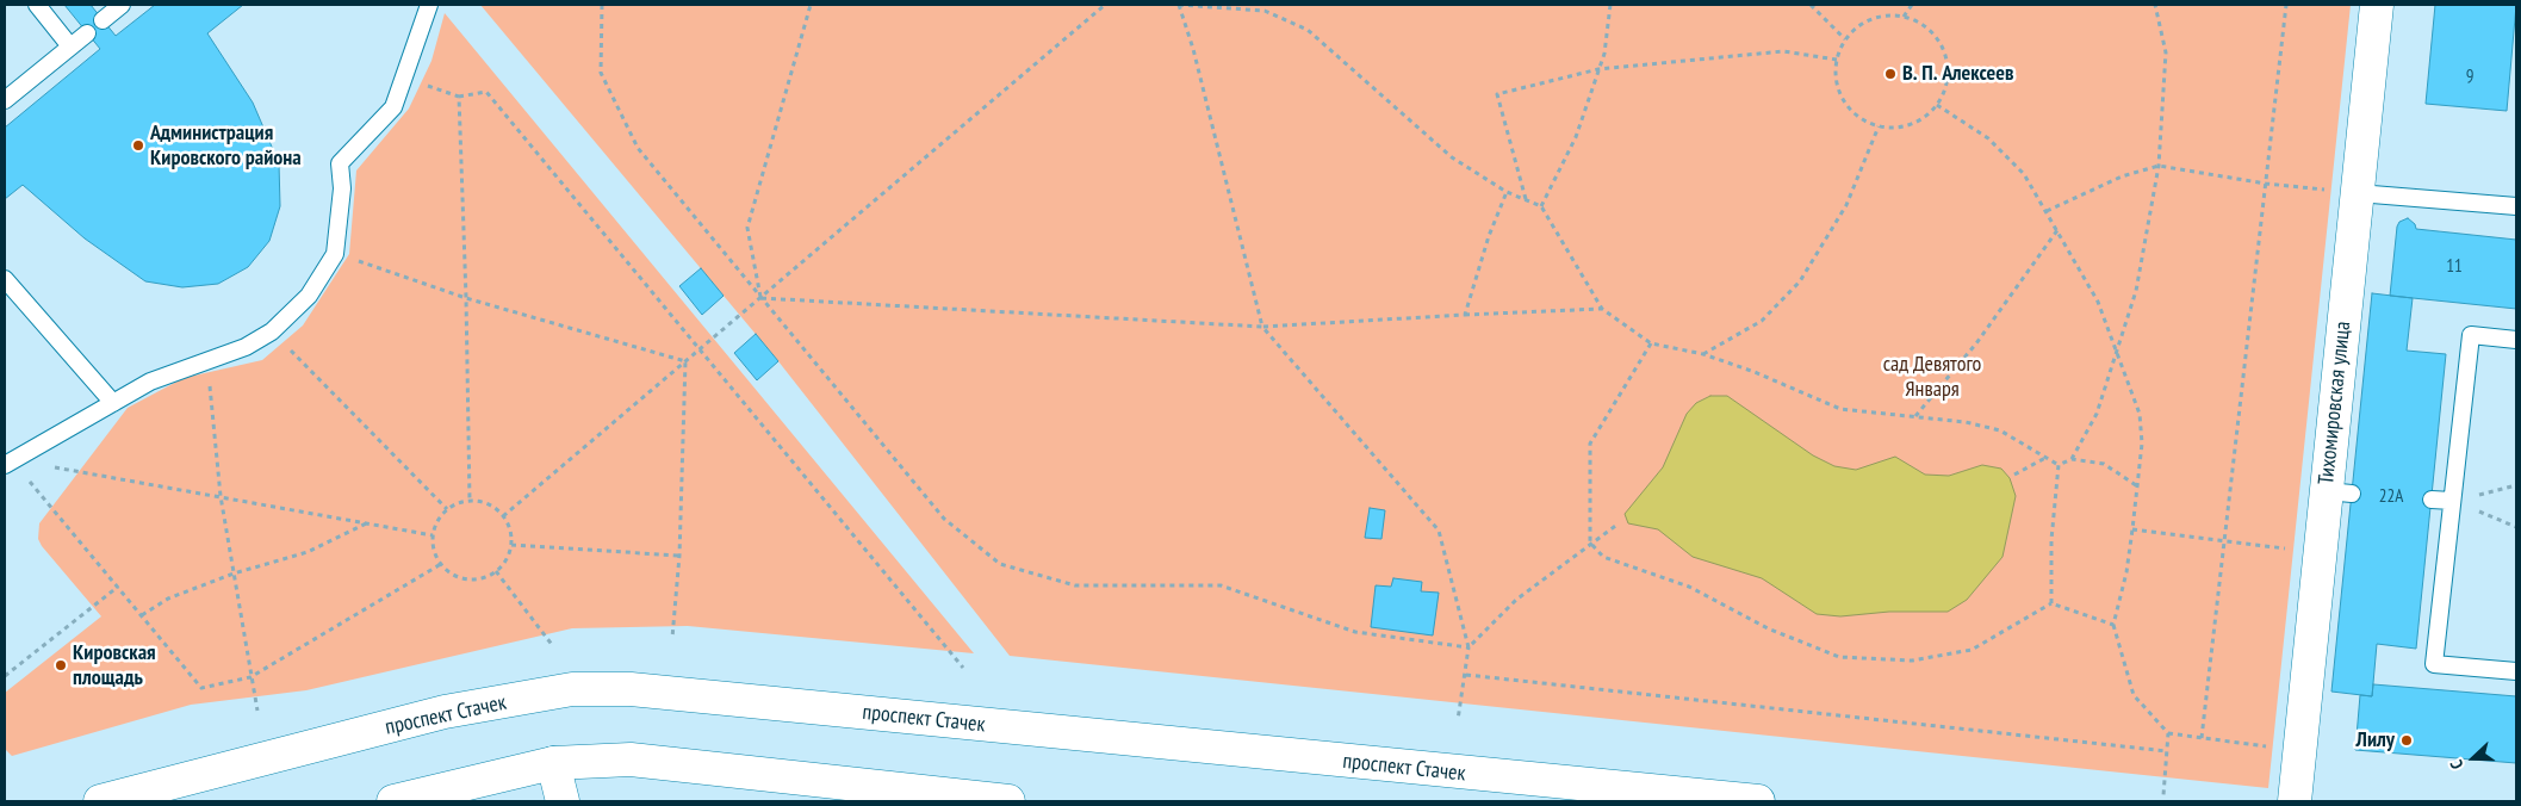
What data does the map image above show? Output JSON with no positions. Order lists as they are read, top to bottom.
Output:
{
  "streets": {
    "main road": ["Тихомировская улица", "проспект Стачек"]
  },
  "parks": ["сад Девятого Января"],
  "places": [
    "В. П. Алексеев",
    "Администрация Кировского района",
    "Кировская площадь",
    "Лилу"
  ],
  "house_numbers": ["9", "11", "22А"],
  "north": "left"
}
